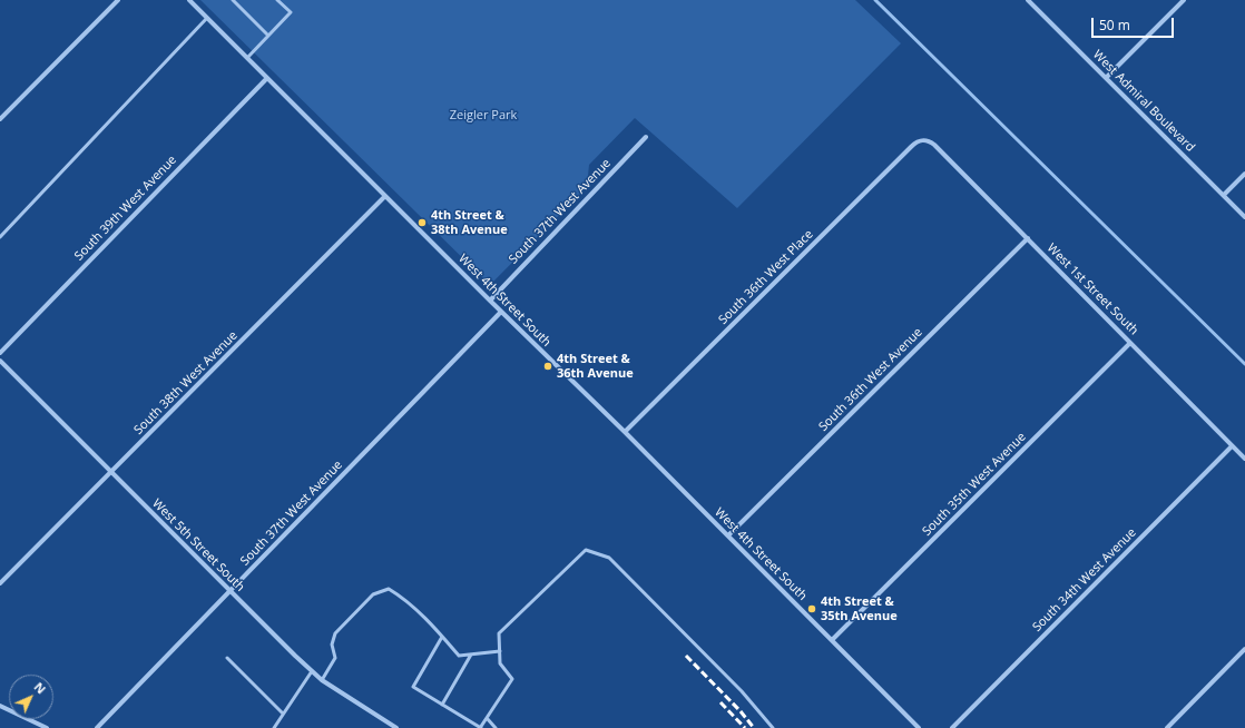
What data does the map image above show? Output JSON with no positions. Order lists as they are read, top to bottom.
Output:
{
  "streets": {
    "street": [
      "West Admiral Boulevard",
      "South 39th West Avenue",
      "South 37th West Avenue",
      "South 36th West Place",
      "West 1st Street South",
      "West 4th Street South",
      "South 36th West Avenue",
      "South 38th West Avenue",
      "South 35th West Avenue",
      "West 5th Street South",
      "South 34th West Avenue"
    ]
  },
  "crossings": [
    ["South 39th West Avenue", "West 4th Street South"],
    ["South 37th West Avenue", "West 4th Street South"],
    ["South 37th West Avenue", "West 5th Street South"],
    ["South 36th West Place", "West 1st Street South"],
    ["South 36th West Place", "West 4th Street South"],
    ["West 1st Street South", "South 36th West Avenue"],
    ["West 1st Street South", "South 35th West Avenue"],
    ["West 1st Street South", "South 34th West Avenue"],
    ["West 4th Street South", "South 36th West Avenue"],
    ["West 4th Street South", "South 38th West Avenue"],
    ["West 4th Street South", "South 35th West Avenue"],
    ["South 38th West Avenue", "West 5th Street South"]
  ],
  "parks": ["Zeigler Park"],
  "places": ["4th Street & 38th Avenue", "4th Street & 36th Avenue", "4th Street & 35th Avenue"],
  "scale_bar": "50 m",
  "north": "top right"
}
